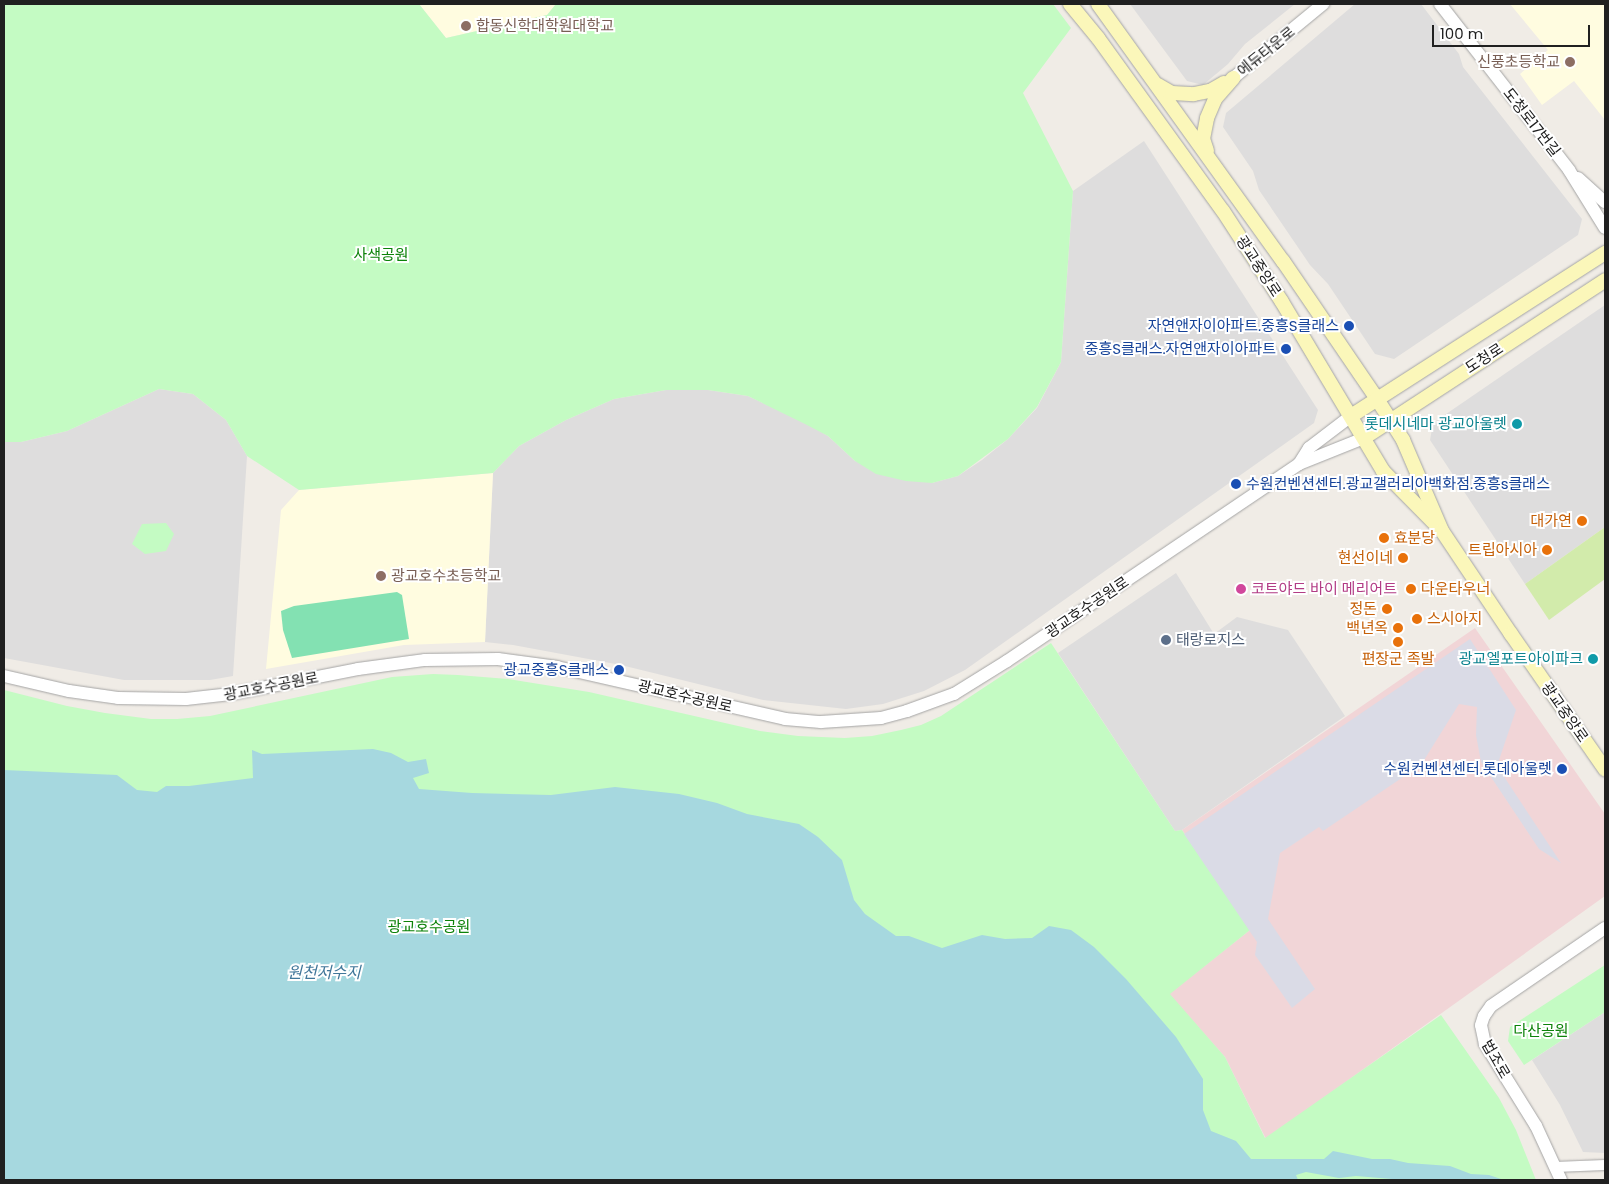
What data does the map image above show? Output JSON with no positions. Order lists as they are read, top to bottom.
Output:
{
  "streets": {
    "main road": ["광교중앙로", "도청로"],
    "street": [
      "에듀타운로",
      "도청로17번길",
      "광교호수공원로",
      "법조로"
    ]
  },
  "crossings": [
    ["광교중앙로", "도청로"],
    ["광교중앙로", "광교호수공원로"],
    ["도청로", "광교호수공원로"]
  ],
  "water": ["원천저수지"],
  "parks": ["사색공원", "광교호수공원", "다산공원"],
  "places": [
    "합동신학대학원대학교",
    "신풍초등학교",
    "자연앤자이아파트.중흥S클래스",
    "중흥S클래스.자연앤자이아파트",
    "롯데시네마 광교아울렛",
    "수원컨벤션센터.광교갤러리아백화점.중흥s클래스",
    "대가연",
    "효분당",
    "트립아시아",
    "현선이네",
    "광교호수초등학교",
    "코트야드 바이 메리어트",
    "다운타우너",
    "정돈",
    "스시아지",
    "백년옥",
    "태랑로지스",
    "편장군 족발",
    "광교엘포트아이파크",
    "광교중흥S클래스",
    "수원컨벤션센터.롯데아울렛"
  ],
  "scale_bar": "100 m"
}
